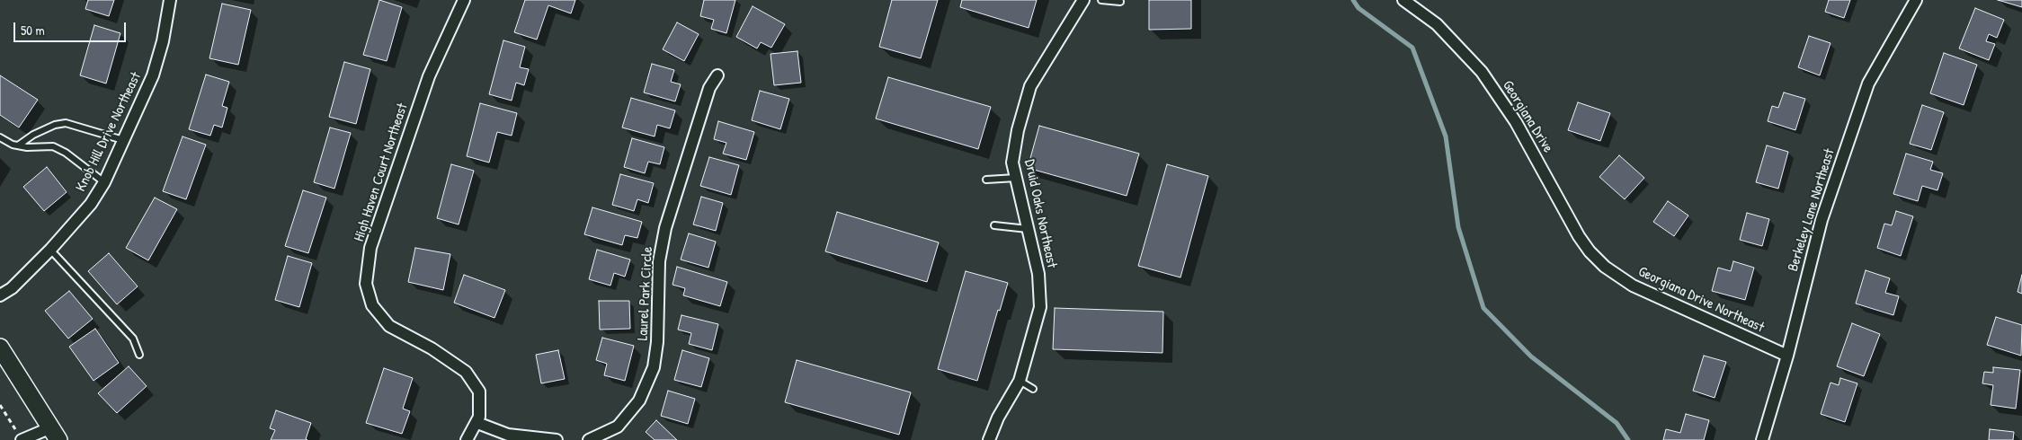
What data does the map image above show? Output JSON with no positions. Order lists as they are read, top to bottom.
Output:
{
  "streets": {
    "street": [
      "Georgiana Drive",
      "Knob Hill Drive Northeast",
      "High Haven Court Northeast",
      "Berkeley Lane Northeast",
      "Druid Oaks Northeast",
      "Laurel Park Circle",
      "Georgiana Drive Northeast"
    ]
  },
  "crossings": [
    ["Georgiana Drive", "Georgiana Drive Northeast"],
    ["Berkeley Lane Northeast", "Georgiana Drive Northeast"]
  ],
  "scale_bar": "50 m"
}
